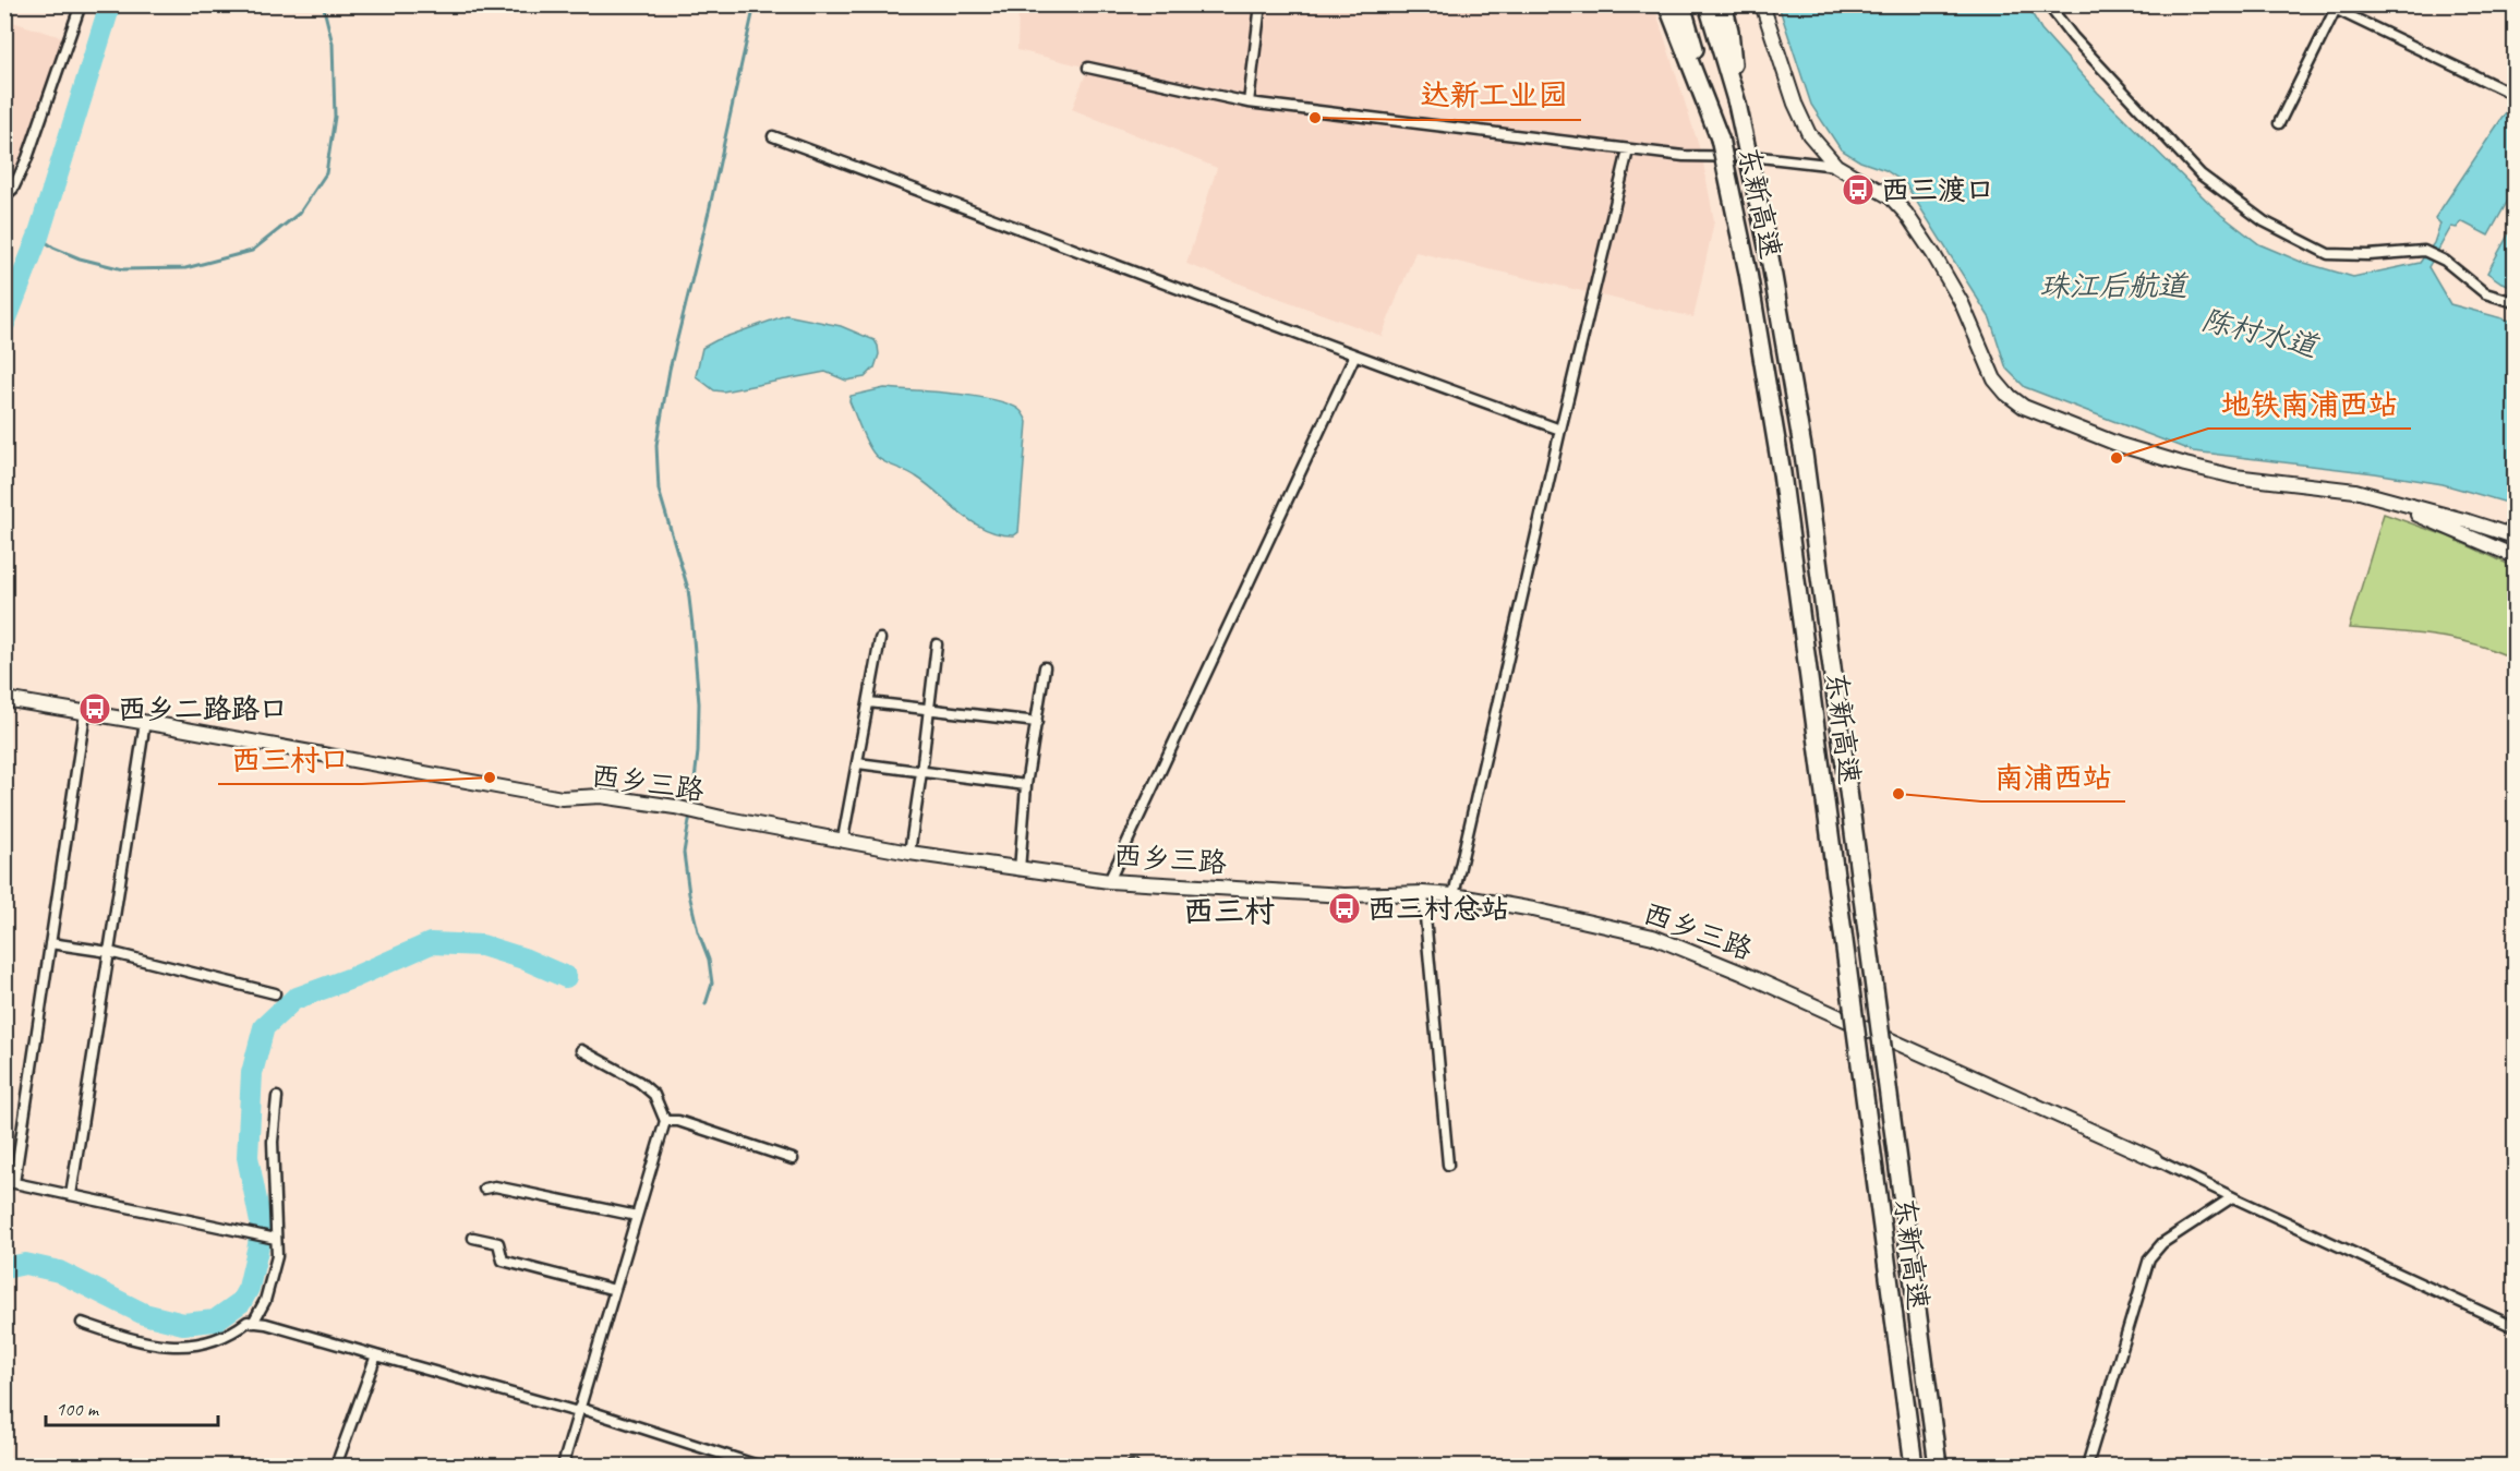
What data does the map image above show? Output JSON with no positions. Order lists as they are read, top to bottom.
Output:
{
  "streets": {
    "highway": ["东新高速"],
    "street": ["西乡三路"]
  },
  "districts": ["西三村"],
  "water": ["珠江后航道", "陈村水道"],
  "places": {
    "other": [
      "达新工业园",
      "地铁南浦西站",
      "西三村口",
      "南浦西站"
    ],
    "bus stop": ["西三渡口", "西乡二路路口", "西三村总站"]
  },
  "scale_bar": "100 m"
}
